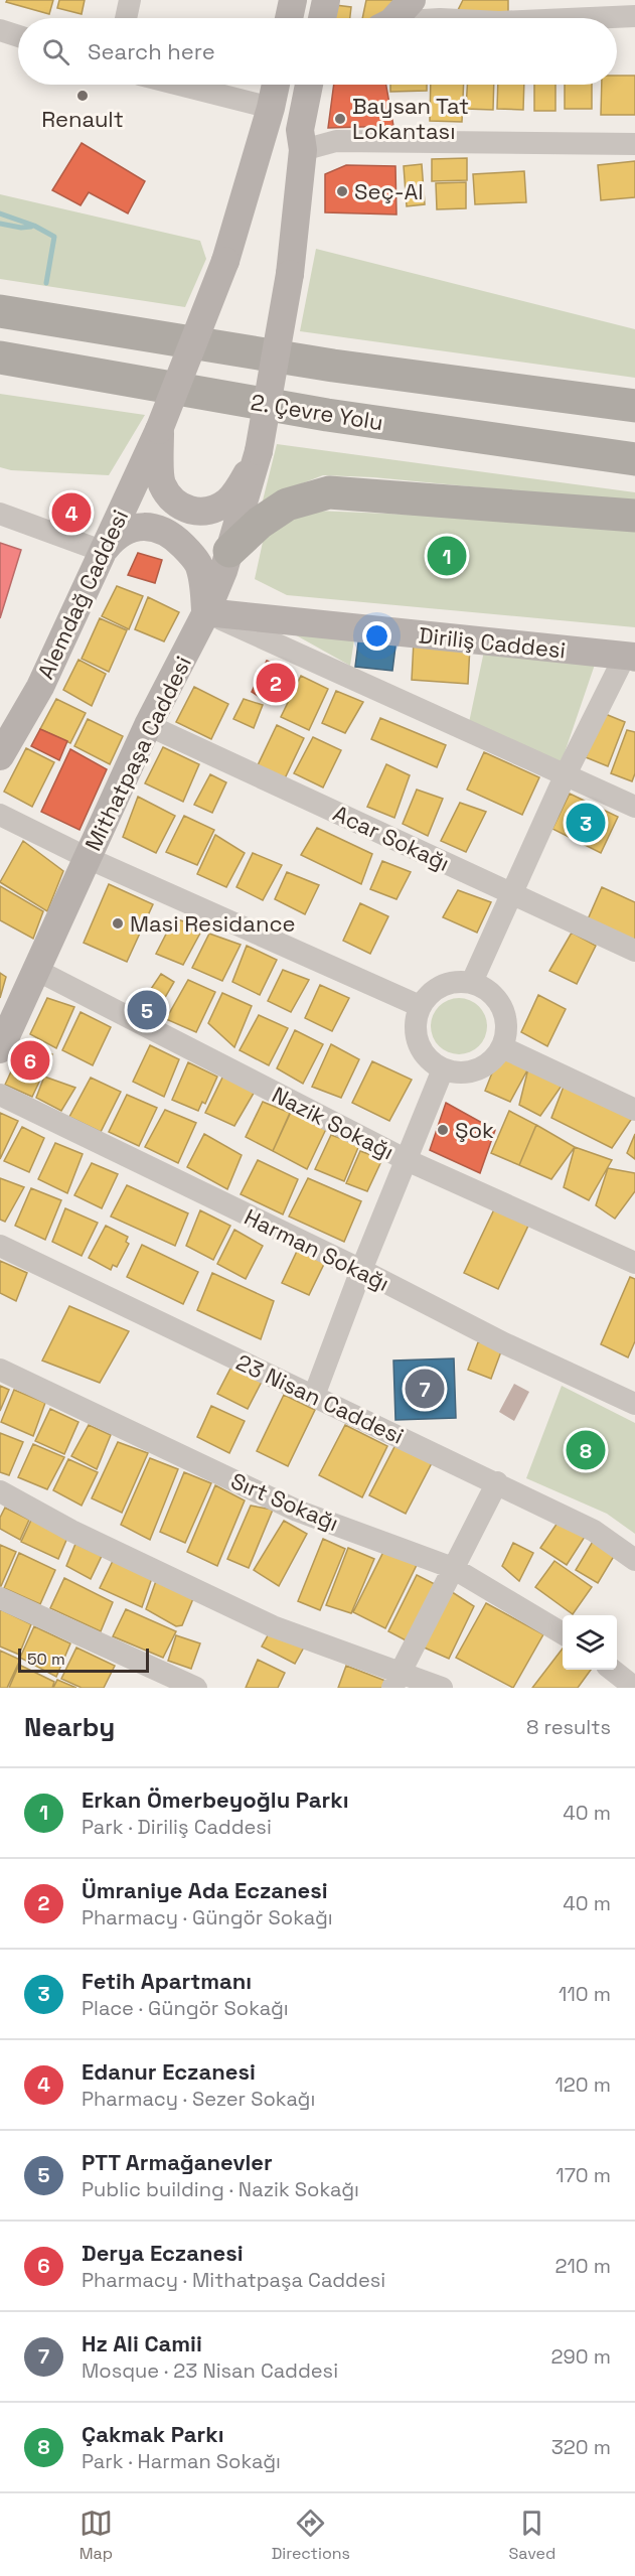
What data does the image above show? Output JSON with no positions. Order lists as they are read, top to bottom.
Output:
{
  "streets": {
    "highway": ["2. Çevre Yolu"],
    "main road": ["Alemdağ Caddesi", "Diriliş Caddesi", "Mithatpaşa Caddesi"],
    "street": [
      "Acar Sokağı",
      "Nazik Sokağı",
      "Harman Sokağı",
      "23 Nisan Caddesi",
      "Sırt Sokağı"
    ]
  },
  "crossings": [
    ["Diriliş Caddesi", "Mithatpaşa Caddesi"],
    ["Mithatpaşa Caddesi", "Acar Sokağı"],
    ["Mithatpaşa Caddesi", "Nazik Sokağı"]
  ],
  "places": [
    "Renault",
    "Baysan Tat Lokantası",
    "Seç-Al",
    "Masi Residance",
    "Şok"
  ],
  "scale_bar": "50 m",
  "page": {
    "search": "Search here",
    "pins": [
      "4",
      "1",
      "2",
      "3",
      "5",
      "6",
      "7",
      "8"
    ],
    "scale": "50 m",
    "heading": ["Nearby", "8 results"],
    "list": [
      {
        "mark": "1",
        "name": "Erkan Ömerbeyoğlu Parkı",
        "note": "Park · Diriliş Caddesi",
        "value": "40 m"
      },
      {
        "mark": "2",
        "name": "Ümraniye Ada Eczanesi",
        "note": "Pharmacy · Güngör Sokağı",
        "value": "40 m"
      },
      {
        "mark": "3",
        "name": "Fetih Apartmanı",
        "note": "Place · Güngör Sokağı",
        "value": "110 m"
      },
      {
        "mark": "4",
        "name": "Edanur Eczanesi",
        "note": "Pharmacy · Sezer Sokağı",
        "value": "120 m"
      },
      {
        "mark": "5",
        "name": "PTT Armağanevler",
        "note": "Public building · Nazik Sokağı",
        "value": "170 m"
      },
      {
        "mark": "6",
        "name": "Derya Eczanesi",
        "note": "Pharmacy · Mithatpaşa Caddesi",
        "value": "210 m"
      },
      {
        "mark": "7",
        "name": "Hz Ali Camii",
        "note": "Mosque · 23 Nisan Caddesi",
        "value": "290 m"
      },
      {
        "mark": "8",
        "name": "Çakmak Parkı",
        "note": "Park · Harman Sokağı",
        "value": "320 m"
      }
    ],
    "nav": ["Map", "Directions", "Saved"]
  }
}
